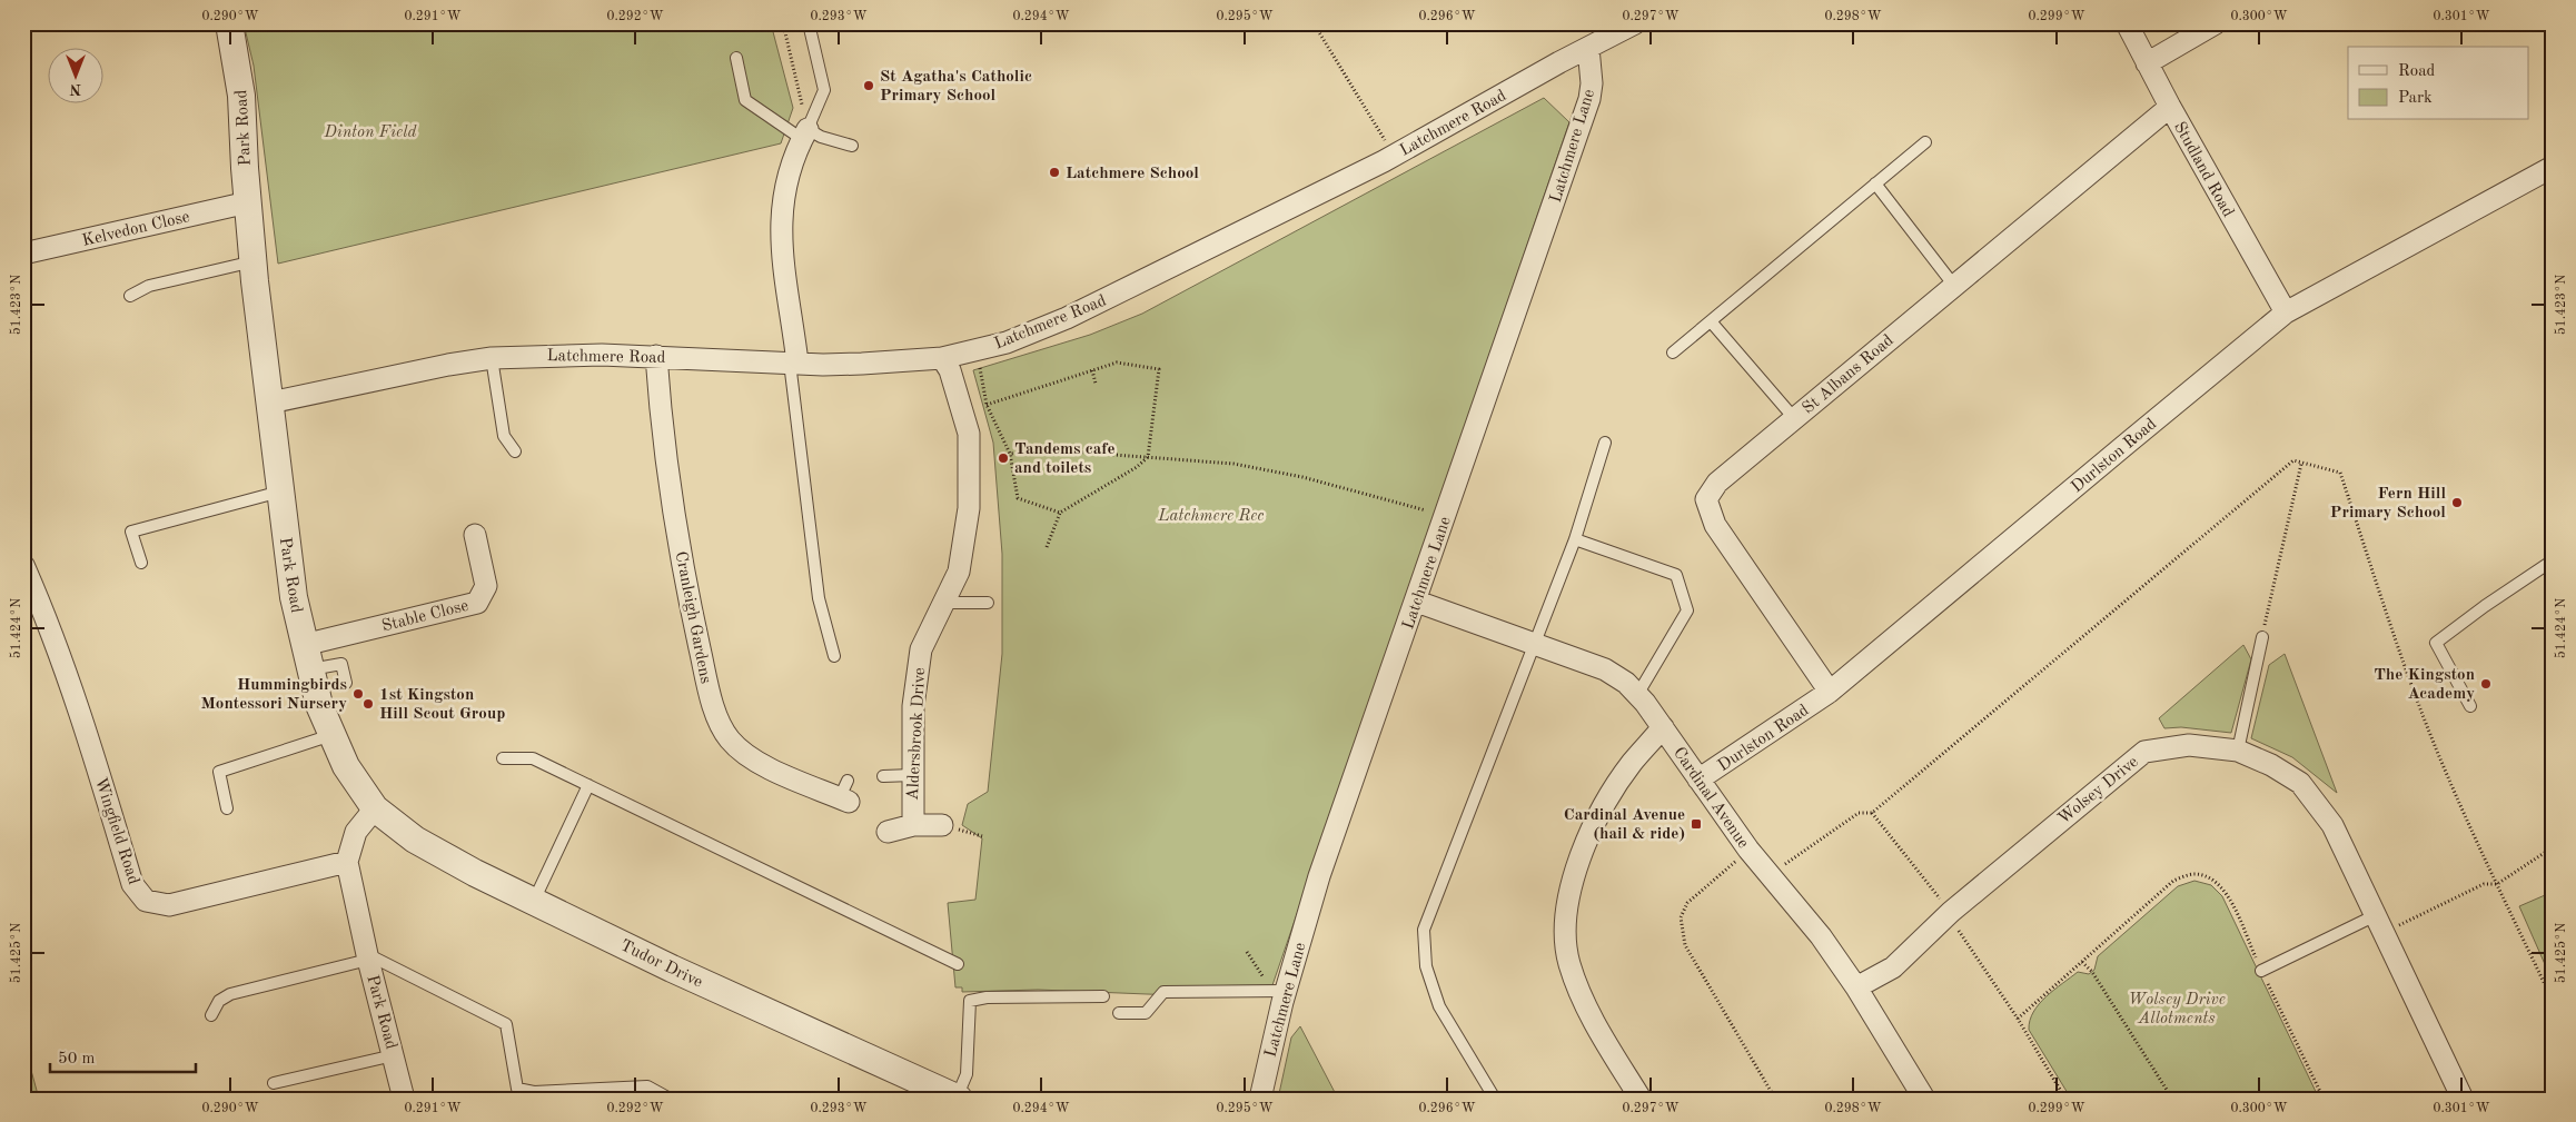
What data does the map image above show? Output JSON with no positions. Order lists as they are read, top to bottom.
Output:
{
  "streets": {
    "street": [
      "Latchmere Road",
      "Park Road",
      "Latchmere Lane",
      "Studland Road",
      "Kelvedon Close",
      "St Albans Road",
      "Durlston Road",
      "Stable Close",
      "Cranleigh Gardens",
      "Aldersbrook Drive",
      "Wolsey Drive",
      "Cardinal Avenue",
      "Wingfield Road",
      "Tudor Drive"
    ]
  },
  "crossings": [
    ["Latchmere Road", "Park Road"],
    ["Latchmere Road", "Latchmere Lane"],
    ["Latchmere Road", "Cranleigh Gardens"],
    ["Latchmere Road", "Aldersbrook Drive"],
    ["Park Road", "Kelvedon Close"],
    ["Park Road", "Stable Close"],
    ["Park Road", "Wingfield Road"],
    ["Park Road", "Tudor Drive"],
    ["Latchmere Lane", "Cardinal Avenue"],
    ["Studland Road", "St Albans Road"],
    ["Studland Road", "Durlston Road"],
    ["St Albans Road", "Durlston Road"],
    ["Durlston Road", "Cardinal Avenue"],
    ["Wolsey Drive", "Cardinal Avenue"]
  ],
  "parks": ["Dinton Field", "Latchmere Rec", "Wolsey Drive Allotments"],
  "places": {
    "other": [
      "St Agatha's Catholic Primary School",
      "Latchmere School",
      "Tandems cafe and toilets",
      "Fern Hill Primary School",
      "The Kingston Academy",
      "Hummingbirds Montessori Nursery",
      "1st Kingston Hill Scout Group"
    ],
    "transit": ["Cardinal Avenue (hail & ride)"]
  },
  "legend": ["Road", "Park"],
  "scale_bar": "50 m",
  "north": "bottom",
  "coordinates": [
    "0.290°W",
    "0.291°W",
    "0.292°W",
    "0.293°W",
    "0.294°W",
    "0.295°W",
    "0.296°W",
    "0.297°W",
    "0.298°W",
    "0.299°W",
    "0.300°W",
    "0.301°W",
    "51.423°N",
    "51.424°N",
    "51.425°N"
  ]
}
